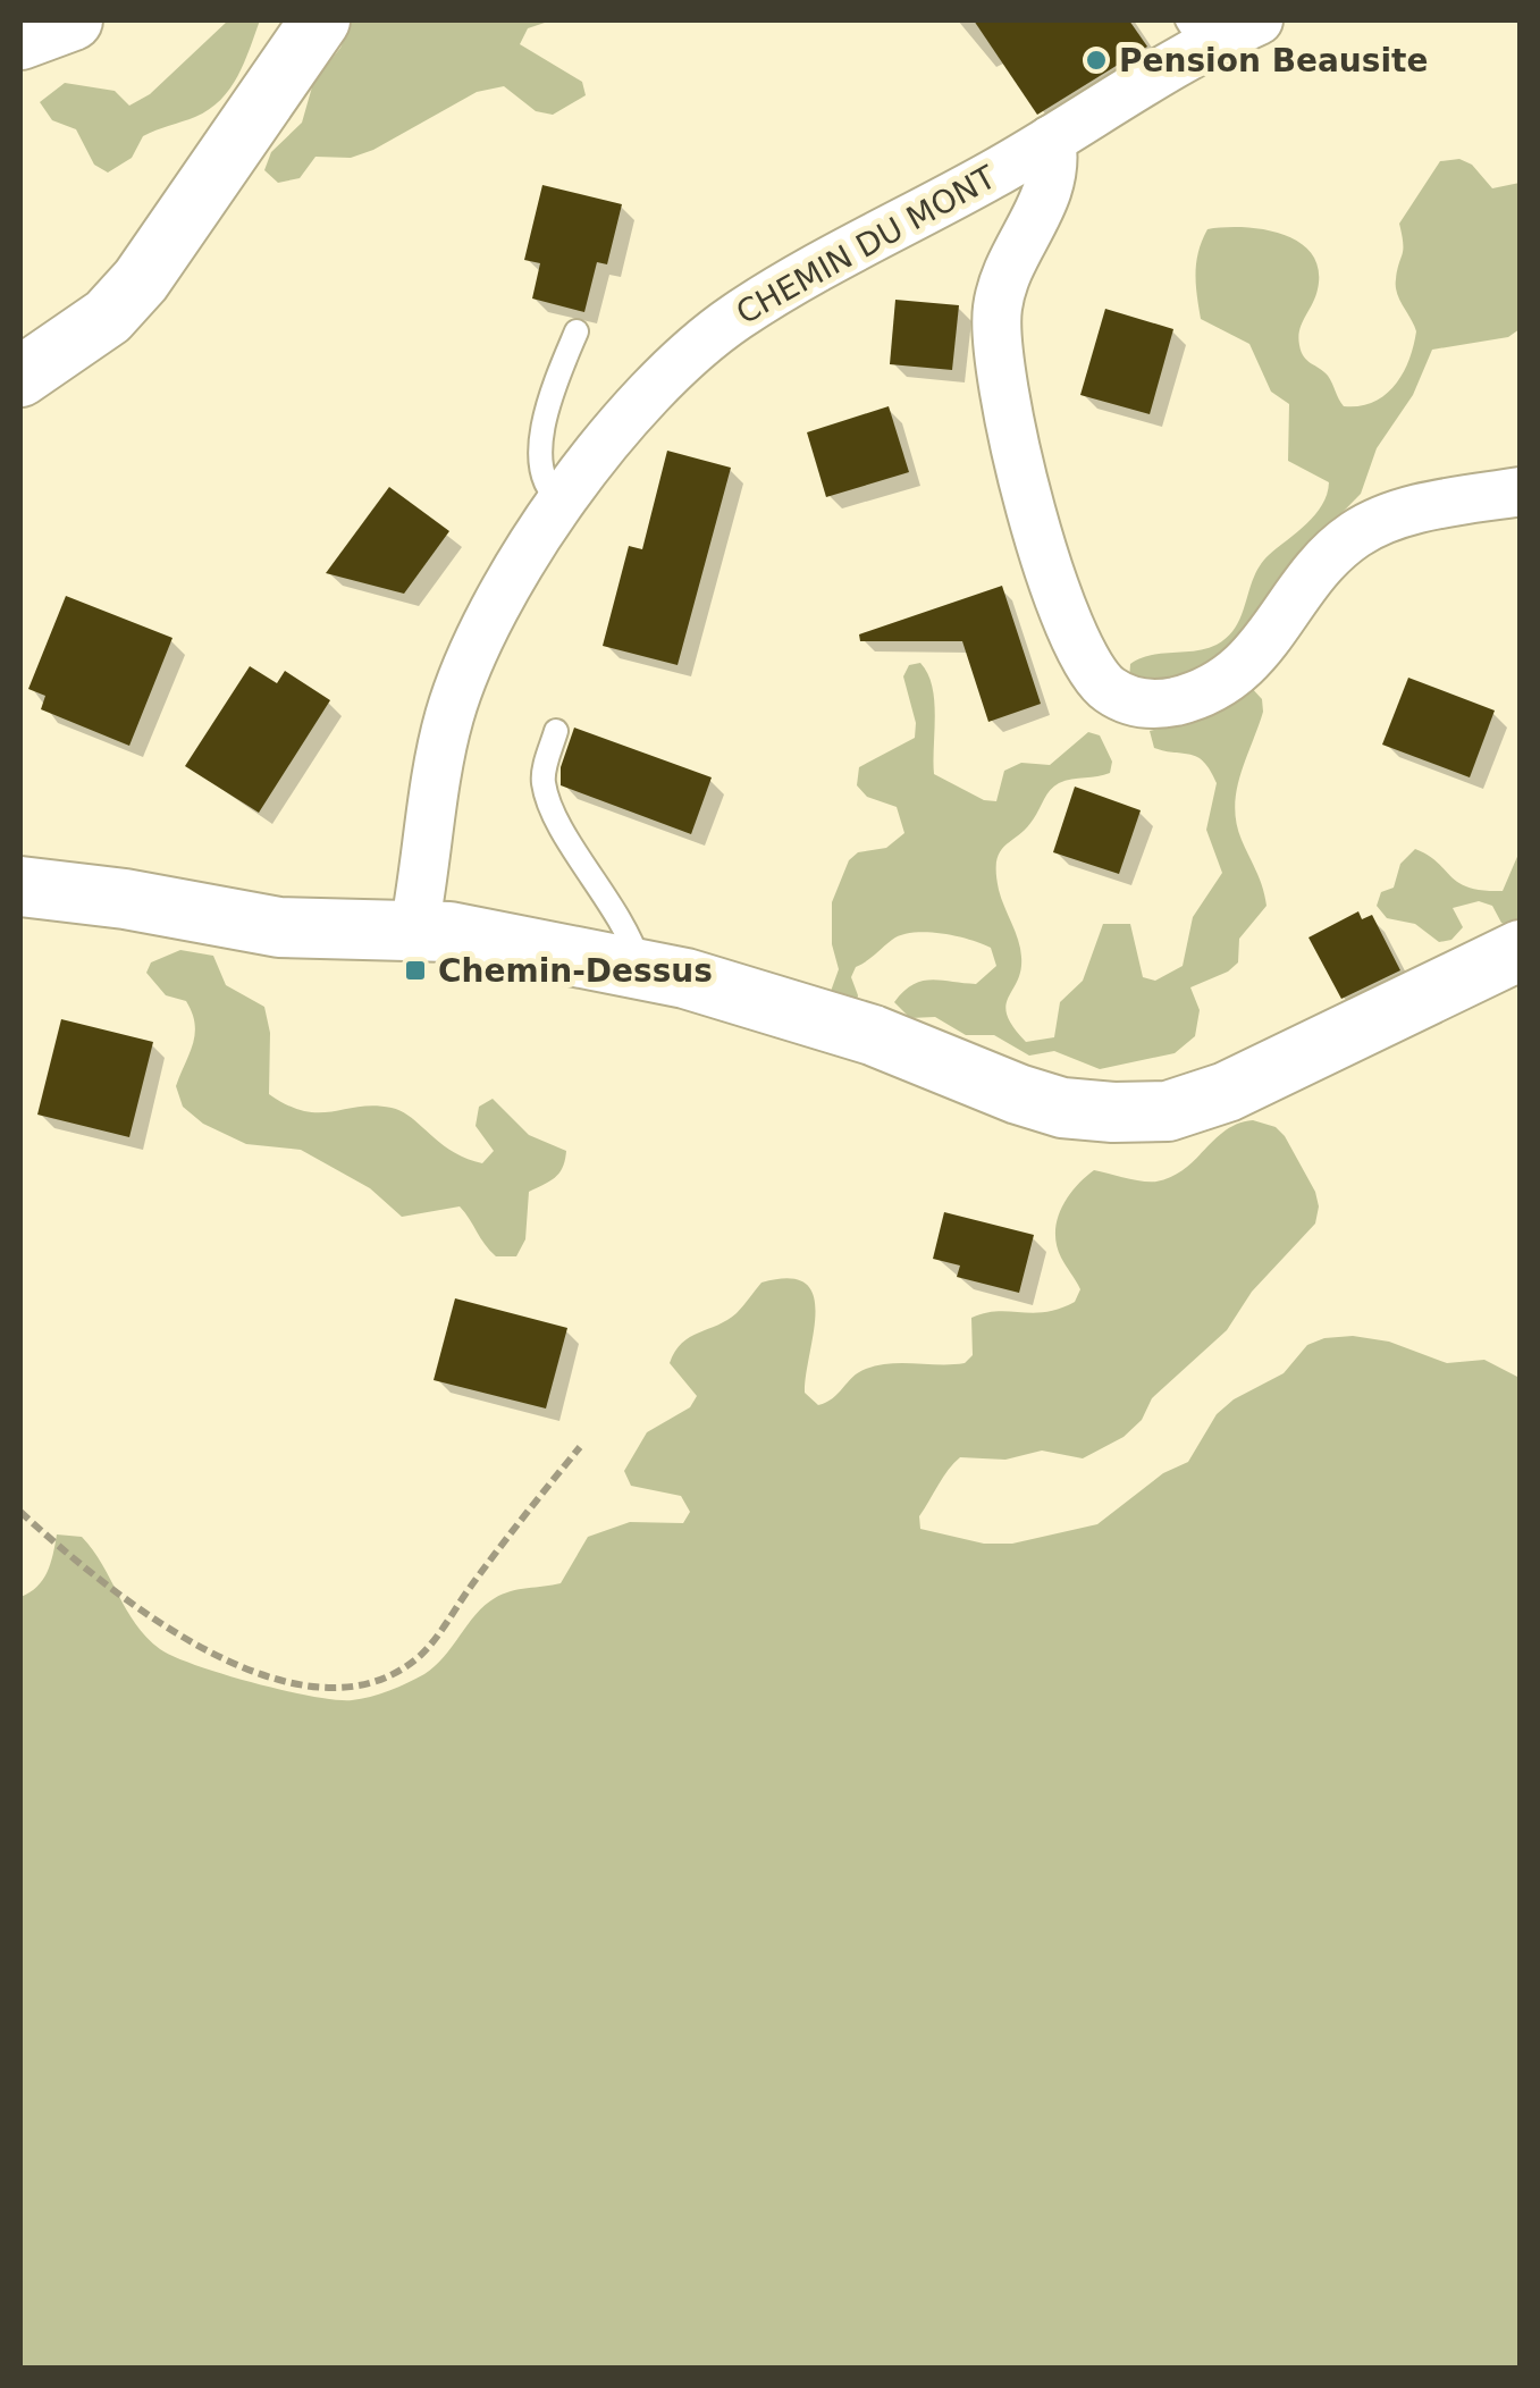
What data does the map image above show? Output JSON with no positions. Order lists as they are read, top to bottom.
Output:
{
  "streets": {
    "street": ["CHEMIN DU MONT"]
  },
  "places": {
    "other": ["Pension Beausite"],
    "transit": ["Chemin-Dessus"]
  }
}
